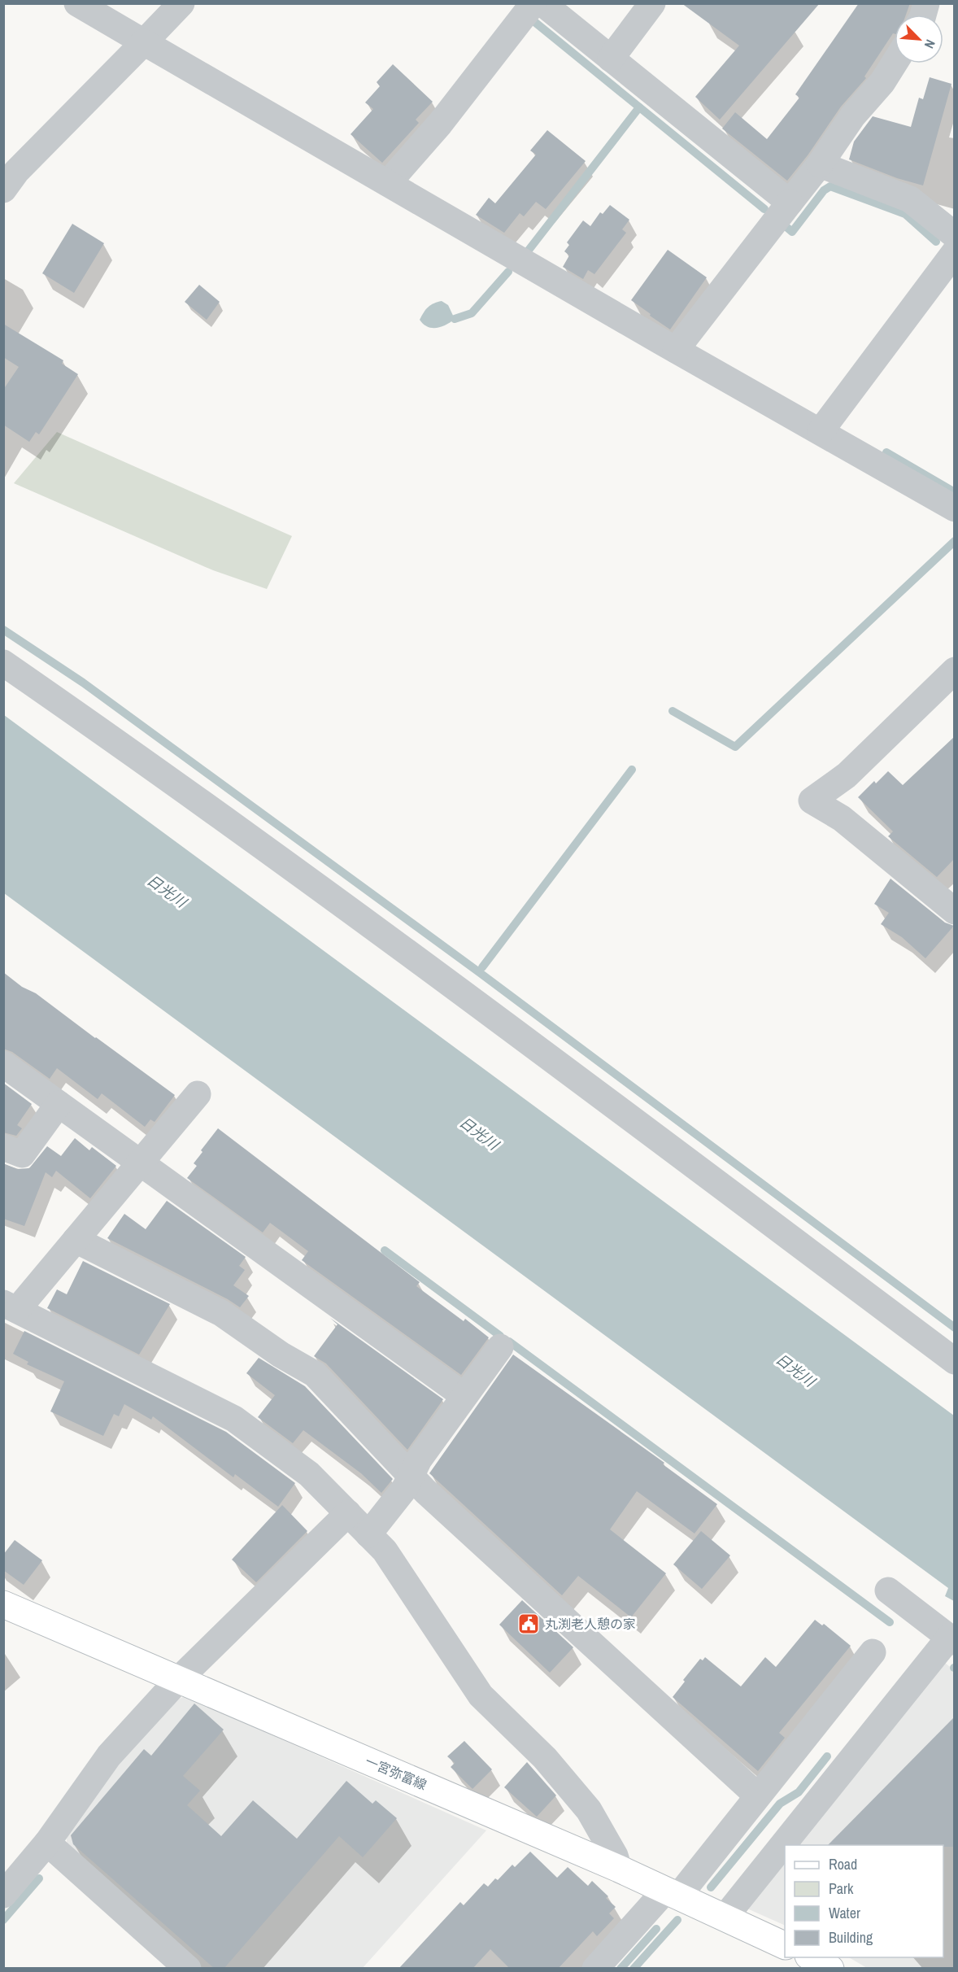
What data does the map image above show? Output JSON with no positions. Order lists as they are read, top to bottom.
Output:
{
  "streets": {
    "main road": ["一宮弥富線"]
  },
  "water": ["日光川"],
  "places": {
    "public building": ["丸渕老人憩の家"]
  },
  "legend": [
    "Road",
    "Park",
    "Water",
    "Building"
  ],
  "north": "bottom right"
}
